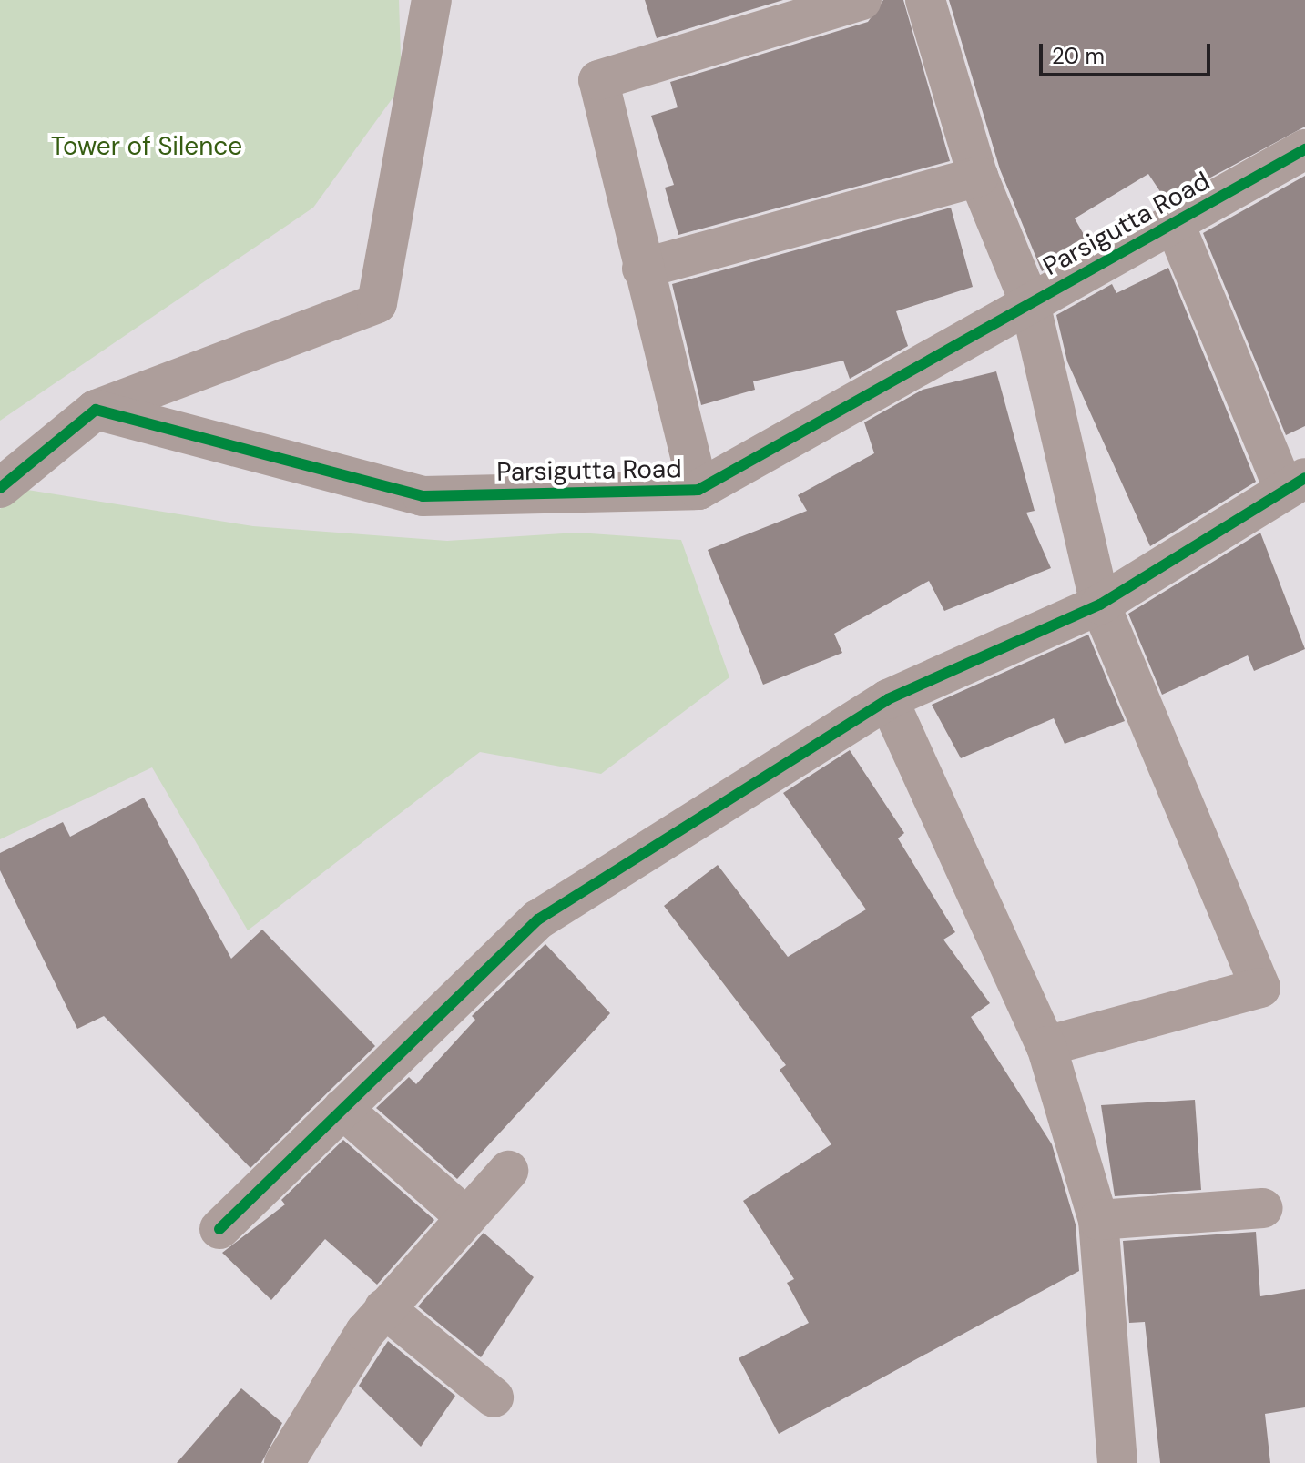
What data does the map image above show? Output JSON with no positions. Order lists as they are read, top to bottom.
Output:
{
  "streets": {
    "street": ["Parsigutta Road"]
  },
  "parks": ["Tower of Silence"],
  "scale_bar": "20 m"
}
